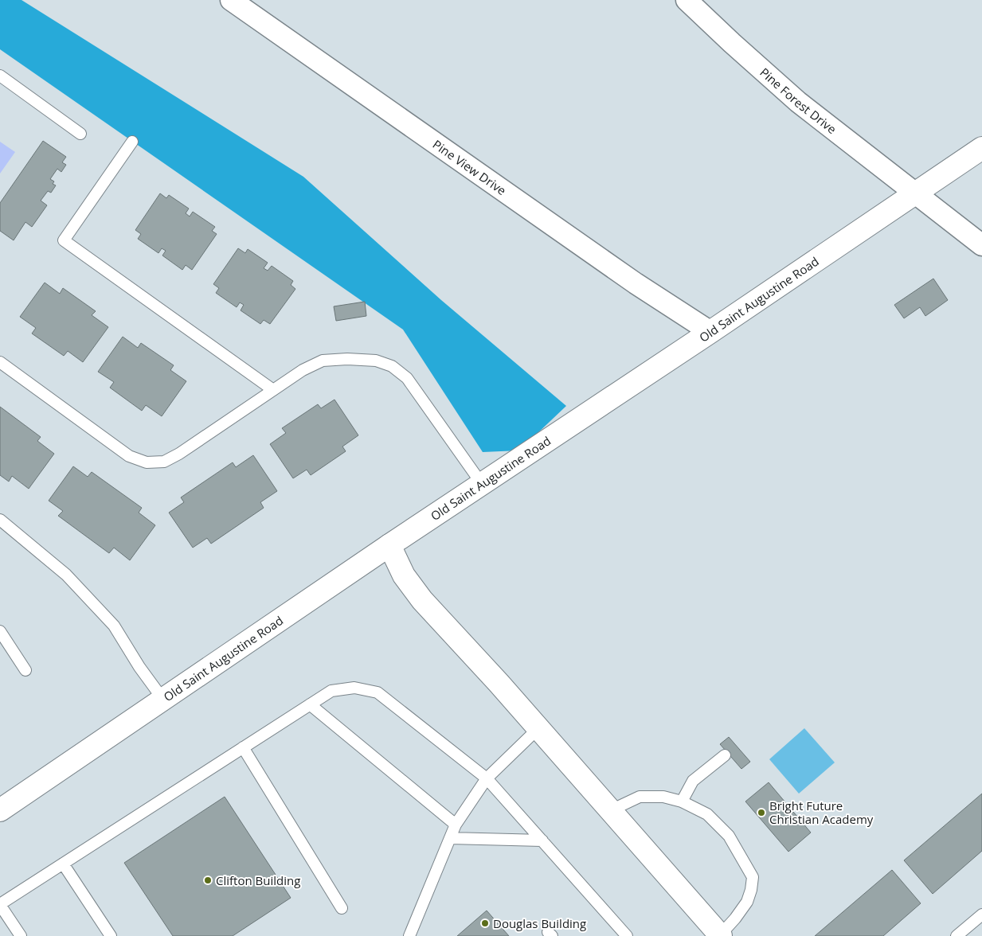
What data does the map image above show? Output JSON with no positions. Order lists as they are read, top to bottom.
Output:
{
  "streets": {
    "street": ["Pine Forest Drive", "Pine View Drive", "Old Saint Augustine Road"]
  },
  "crossings": [
    ["Pine Forest Drive", "Old Saint Augustine Road"],
    ["Pine View Drive", "Old Saint Augustine Road"]
  ],
  "places": ["Bright Future Christian Academy", "Clifton Building", "Douglas Building"]
}
